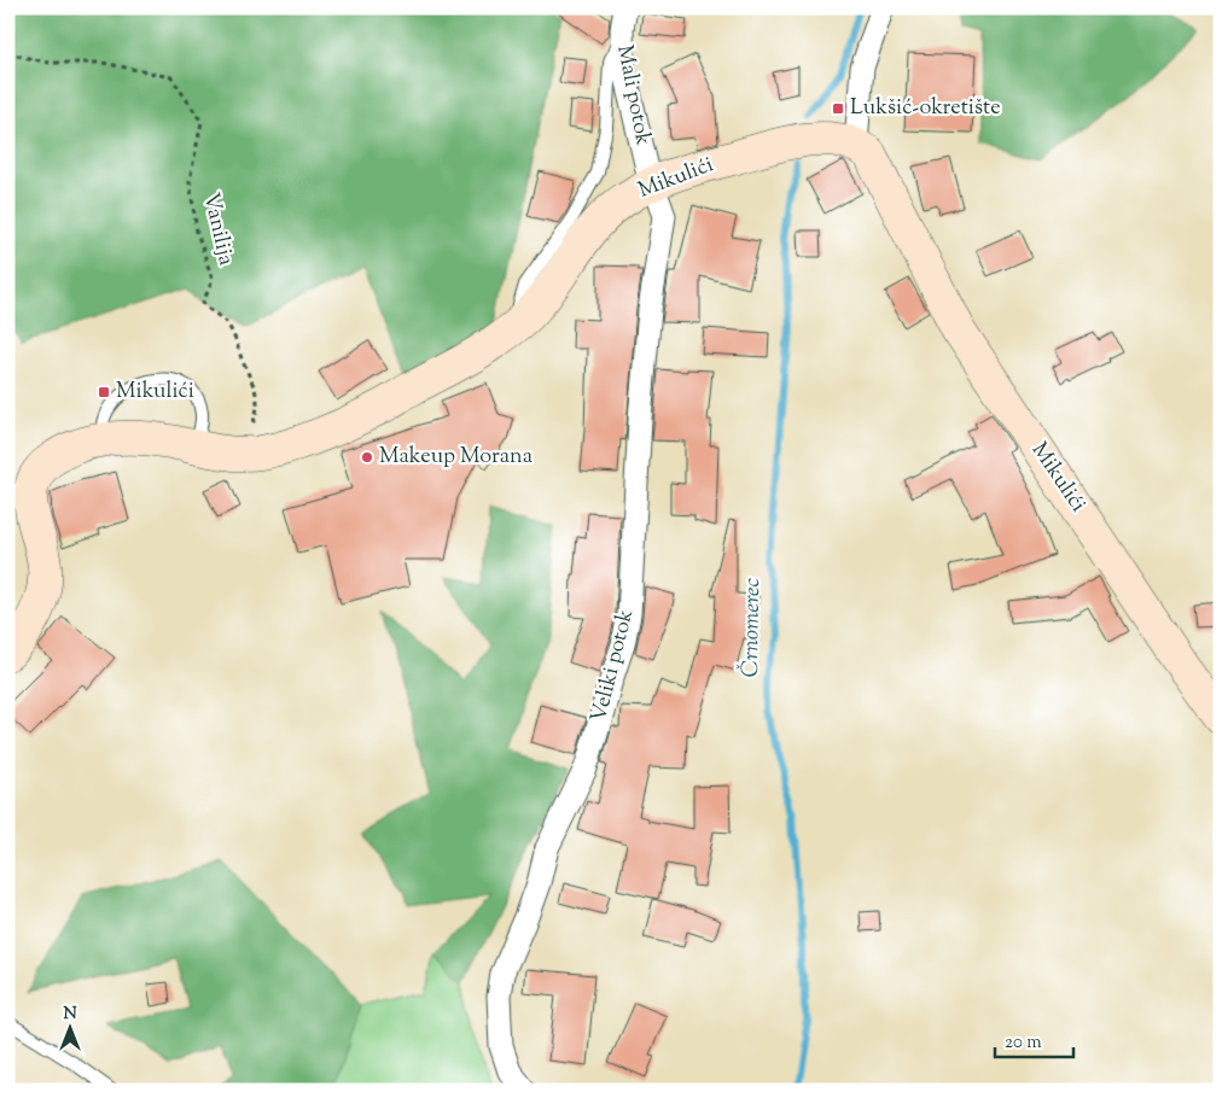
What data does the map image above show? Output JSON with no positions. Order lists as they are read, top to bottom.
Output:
{
  "streets": {
    "street": ["Mali potok", "Mikulići", "Veliki potok"],
    "path": ["Vanilija"]
  },
  "crossings": [
    ["Mali potok", "Mikulići"],
    ["Mali potok", "Veliki potok"],
    ["Mikulići", "Vanilija"],
    ["Mikulići", "Veliki potok"]
  ],
  "water": ["Črnomerec"],
  "places": {
    "transit": ["Lukšić-okretište", "Mikulići"],
    "other": ["Makeup Morana"]
  },
  "scale_bar": "20 m",
  "north": "top"
}
